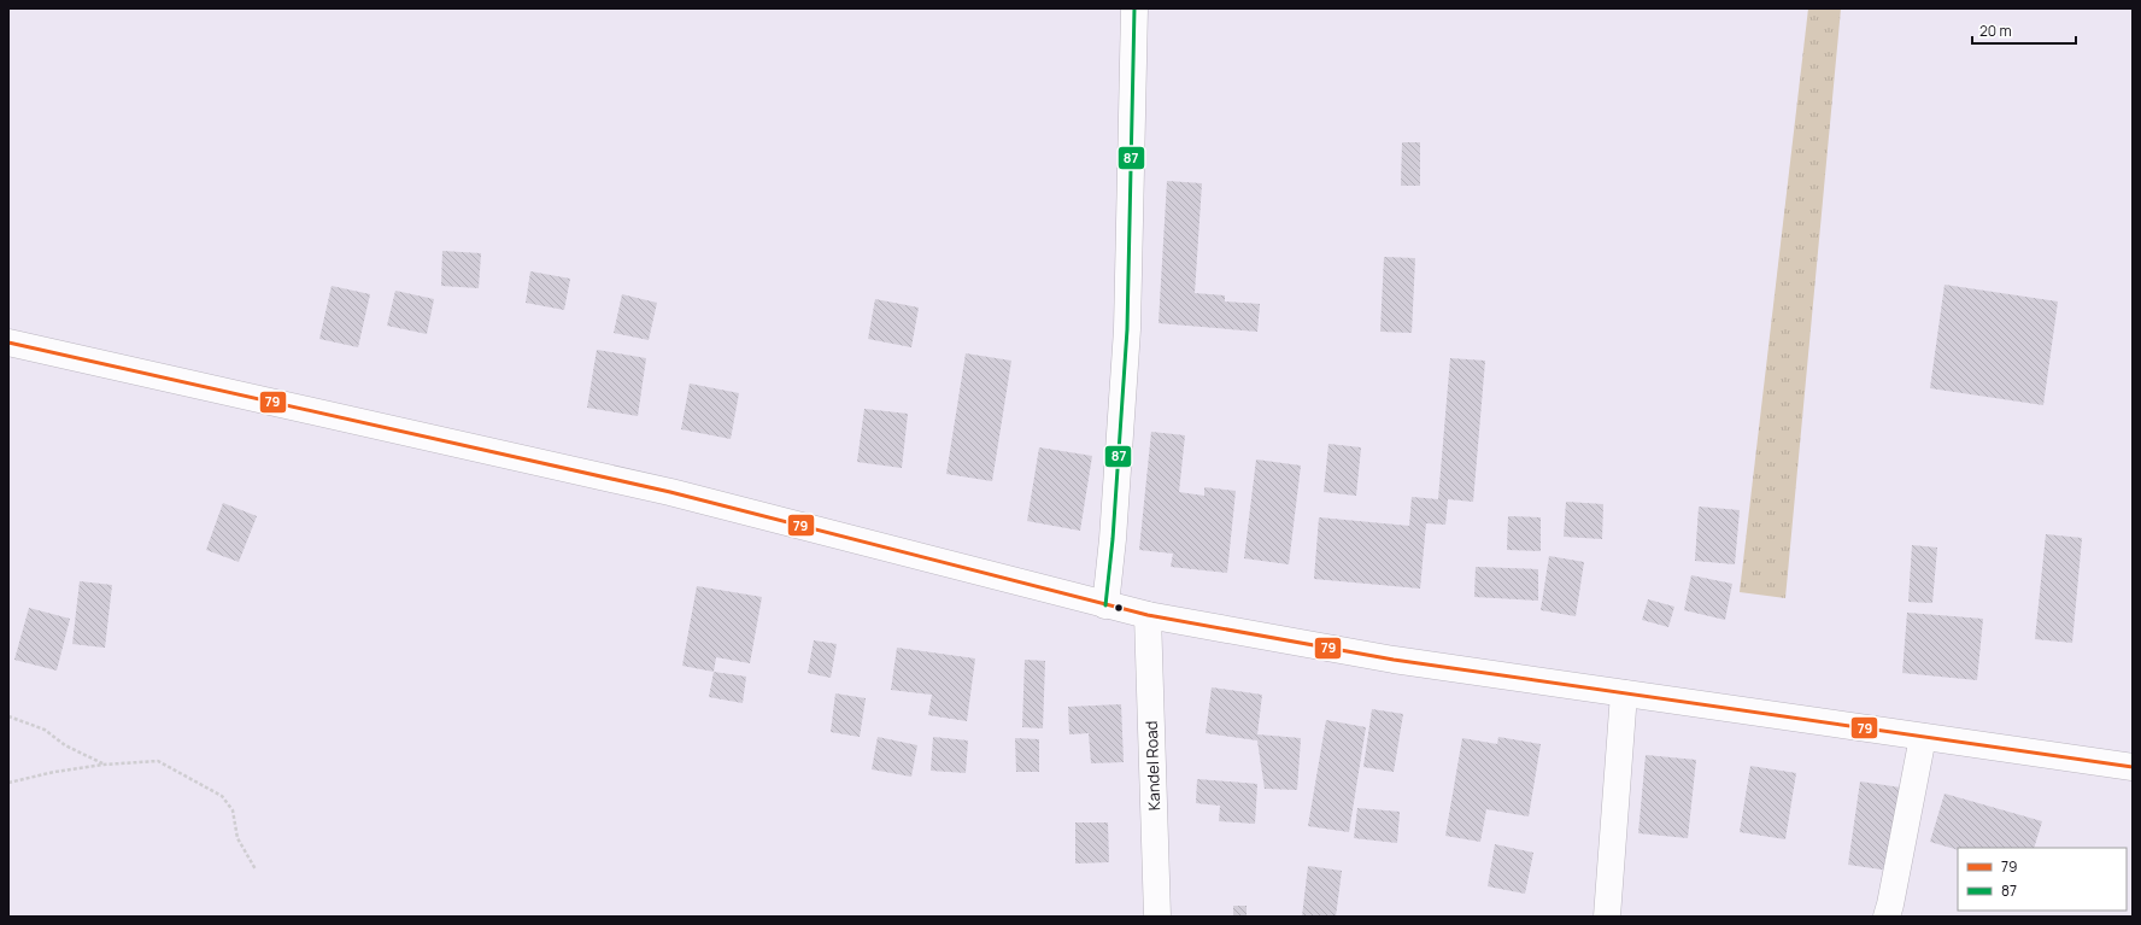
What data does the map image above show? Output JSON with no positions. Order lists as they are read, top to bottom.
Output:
{
  "streets": {
    "main road": ["Kandel Road"]
  },
  "lines": ["transit line 87", "transit line 79"],
  "legend": ["79", "87"],
  "scale_bar": "20 m"
}
